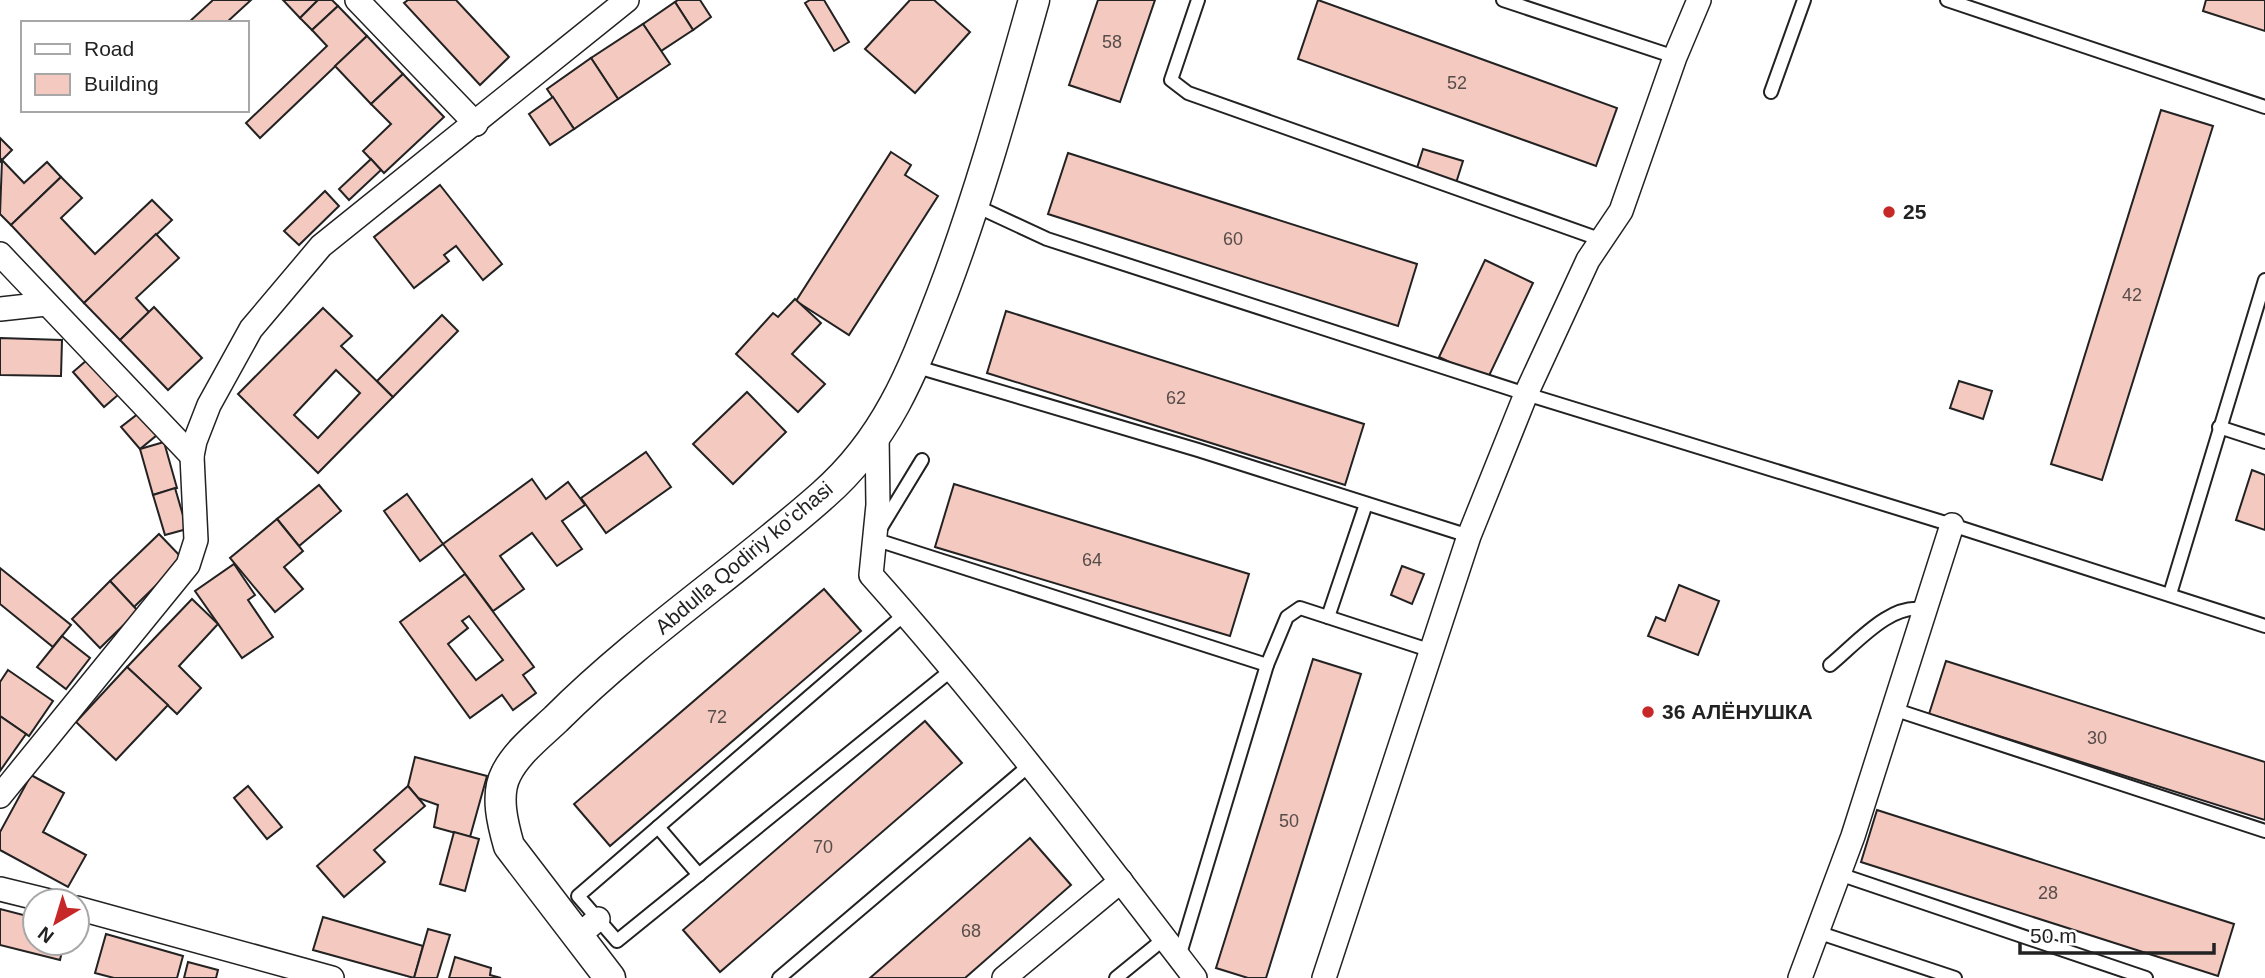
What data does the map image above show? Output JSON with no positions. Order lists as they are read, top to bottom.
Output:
{
  "streets": {
    "street": ["Abdulla Qodiriy koʻchasi"]
  },
  "places": ["25", "36 АЛЁНУШКА"],
  "house_numbers": [
    "58",
    "52",
    "60",
    "42",
    "62",
    "64",
    "72",
    "30",
    "50",
    "70",
    "28",
    "68"
  ],
  "legend": ["Road", "Building"],
  "scale_bar": "50 m",
  "north": "bottom left"
}
